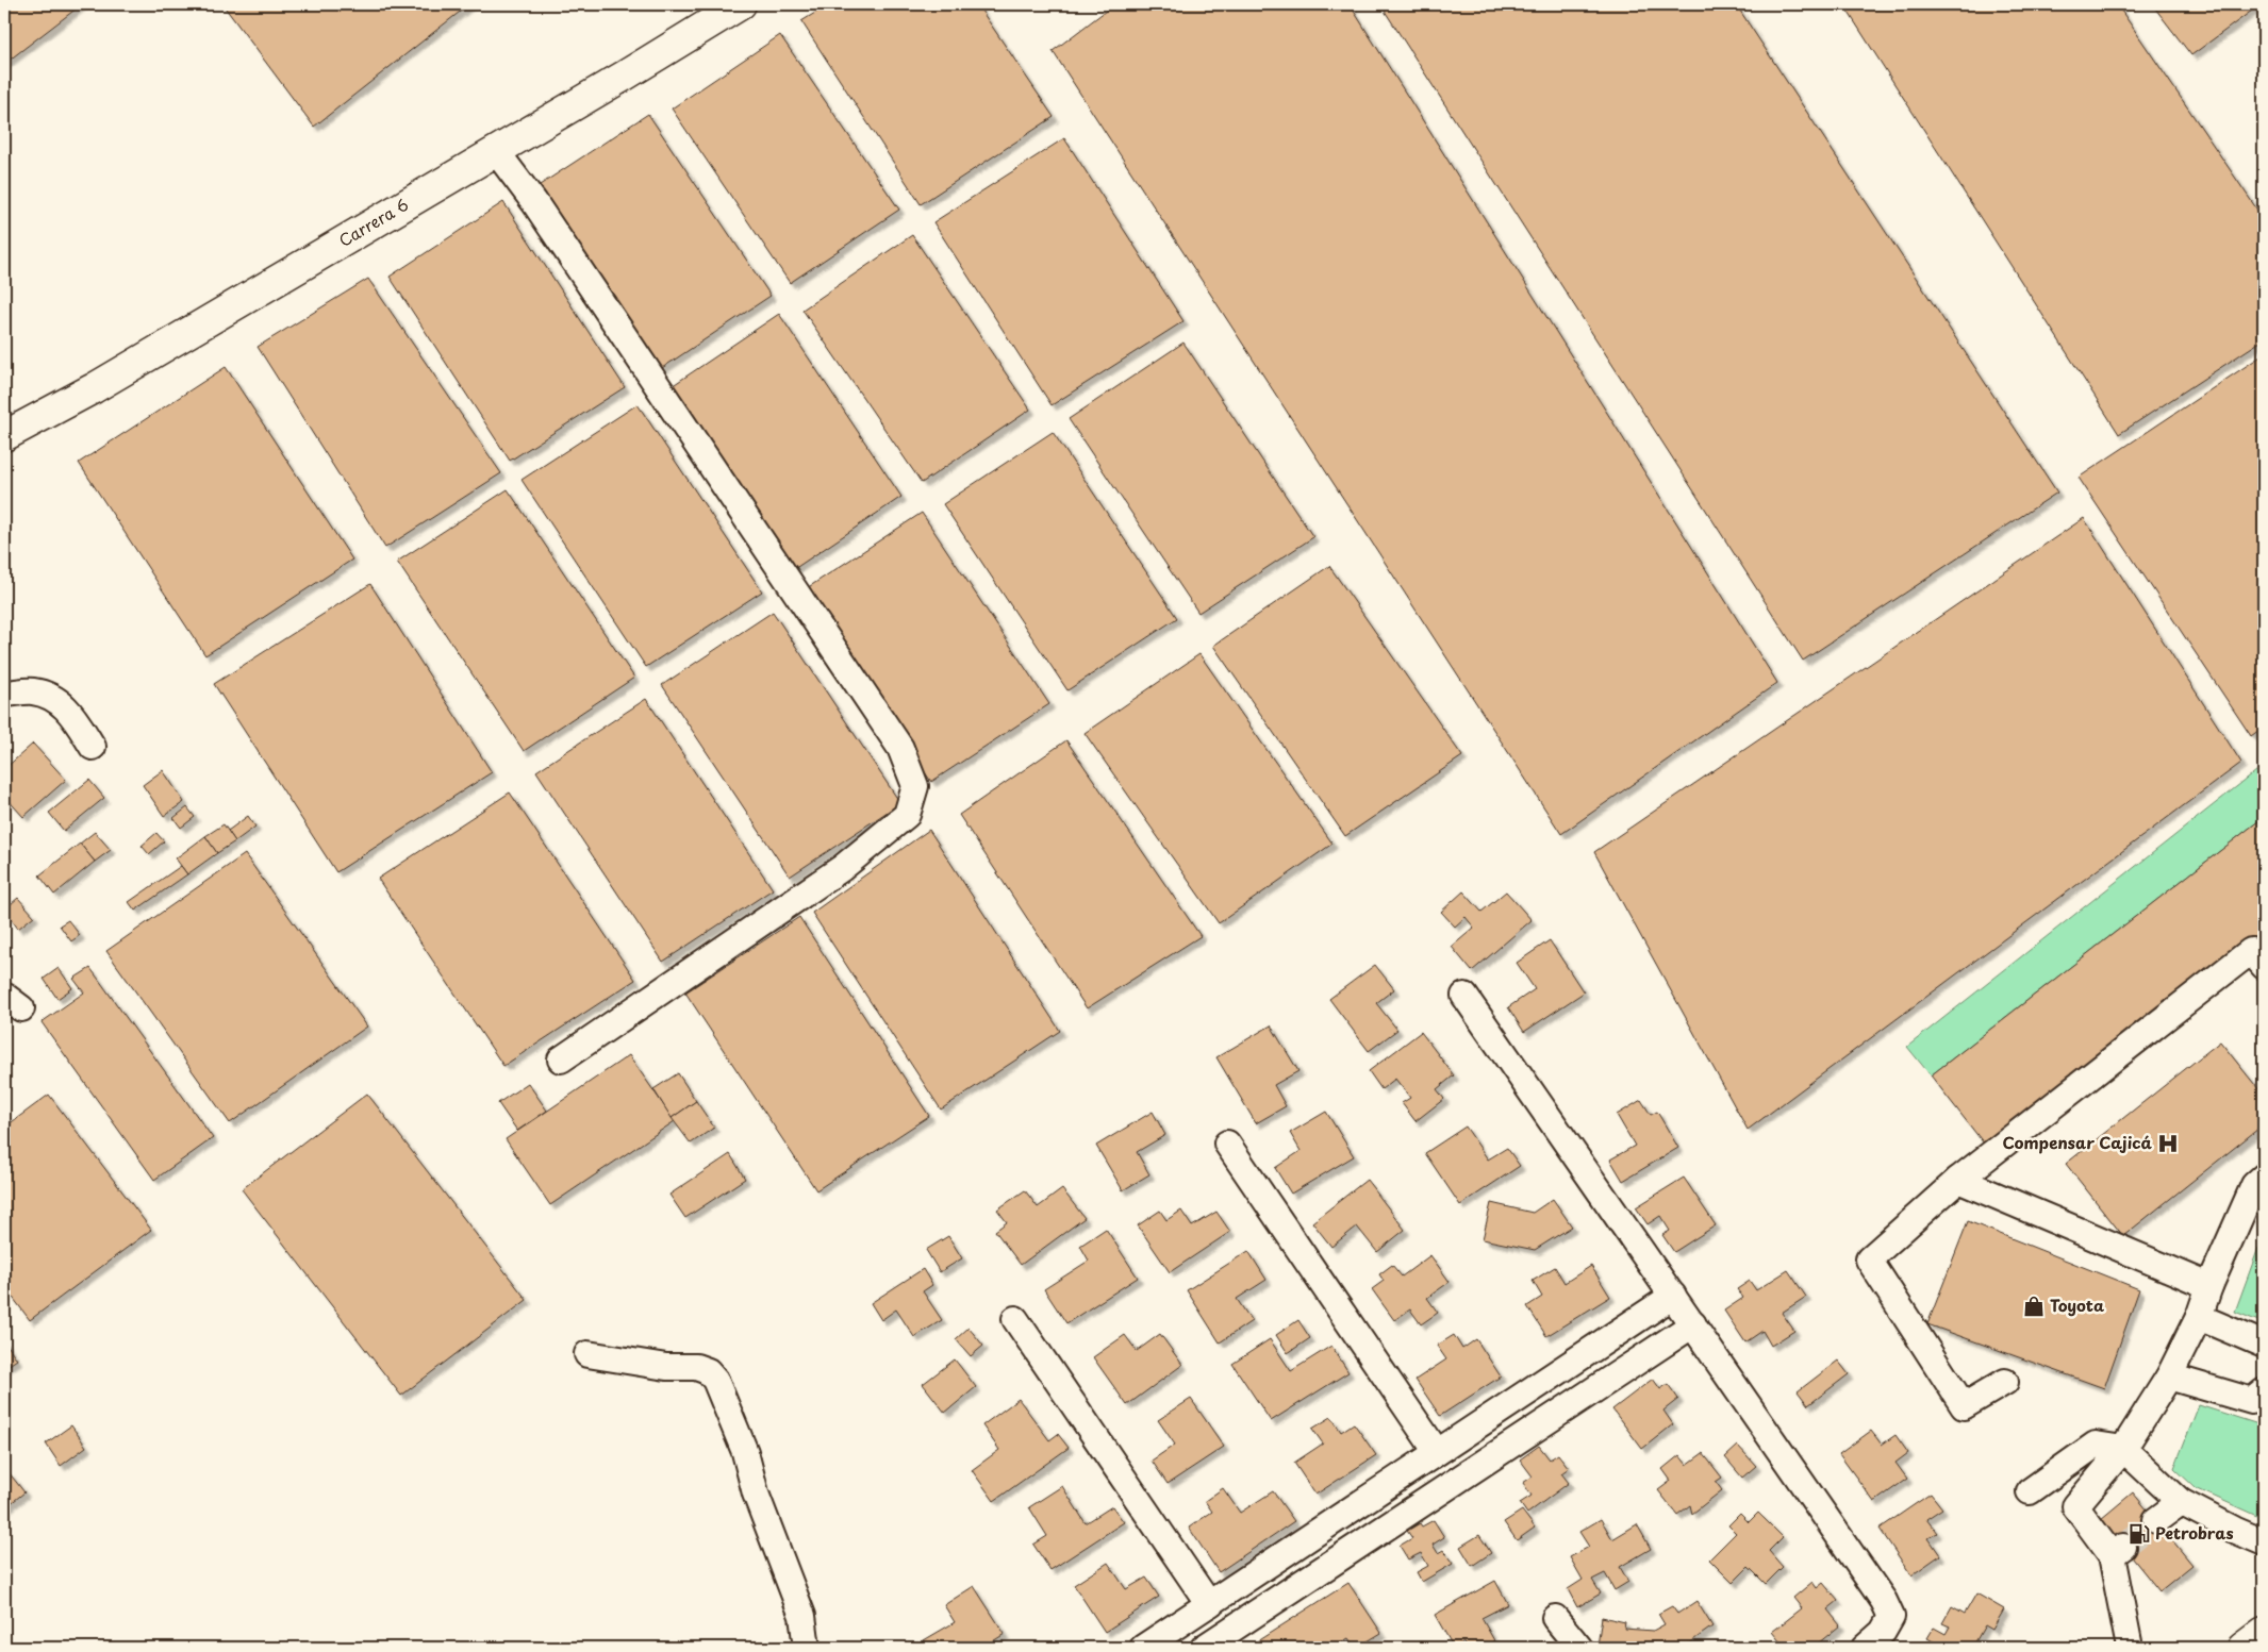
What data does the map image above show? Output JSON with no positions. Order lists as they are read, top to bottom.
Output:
{
  "streets": {
    "main road": ["Carrera 6"]
  },
  "places": {
    "hospital": ["Compensar Cajicá"],
    "shop": ["Toyota"],
    "fuel station": ["Petrobras"]
  }
}
